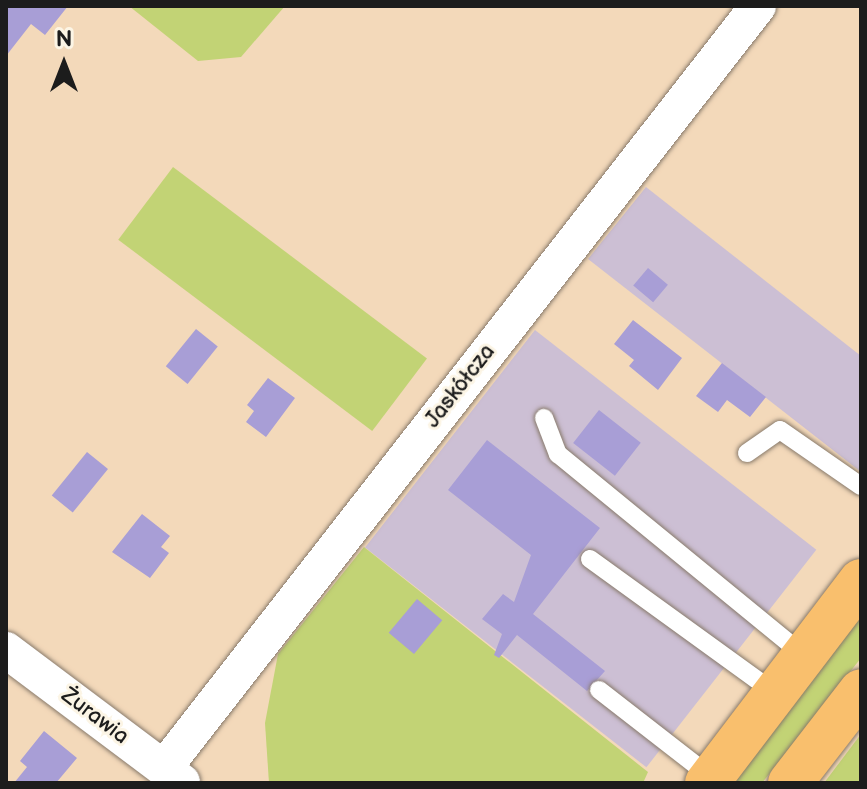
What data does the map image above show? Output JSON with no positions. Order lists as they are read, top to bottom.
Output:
{
  "streets": {
    "street": ["Jaskółcza", "Żurawia"]
  },
  "crossings": [
    ["Jaskółcza", "Żurawia"]
  ],
  "north": "top"
}
